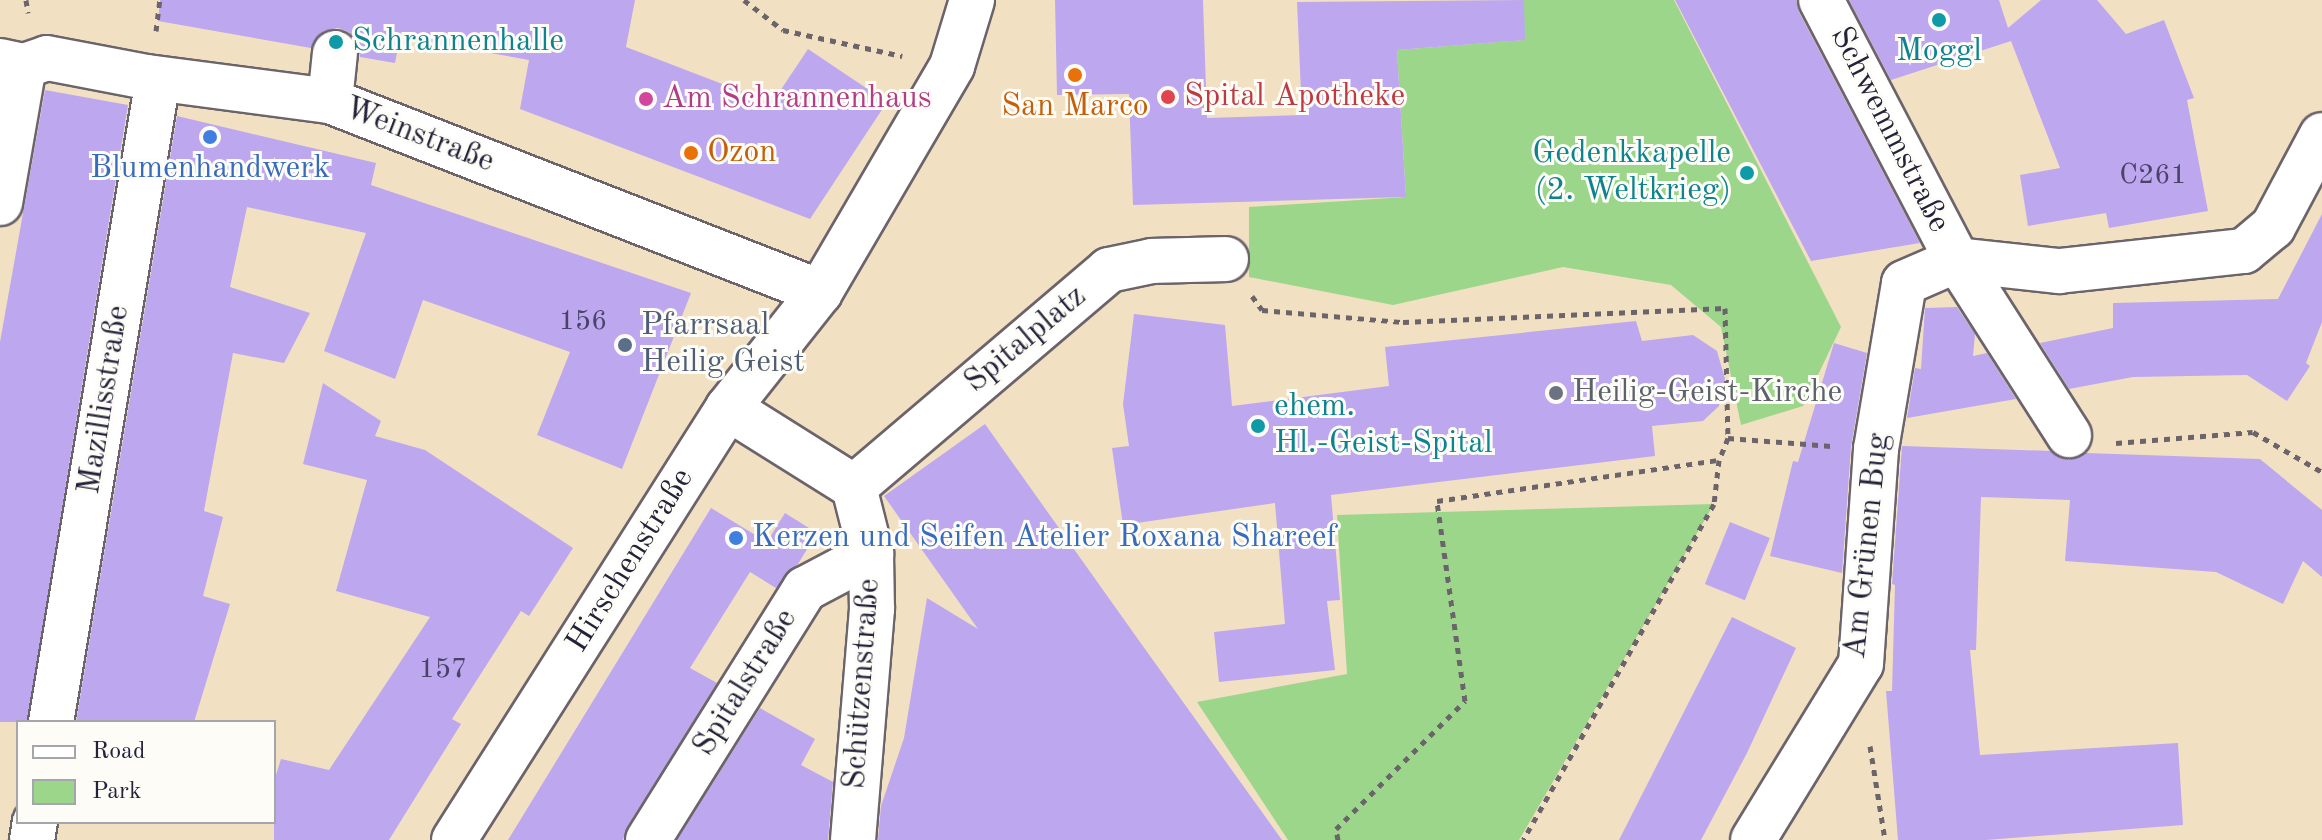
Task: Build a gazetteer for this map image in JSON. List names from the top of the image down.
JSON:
{
  "streets": {
    "street": [
      "Schwemmstraße",
      "Weinstraße",
      "Spitalplatz",
      "Mazillisstraße",
      "Am Grünen Bug",
      "Hirschenstraße",
      "Spitalstraße",
      "Schützenstraße"
    ]
  },
  "crossings": [
    ["Schwemmstraße", "Am Grünen Bug"],
    ["Weinstraße", "Mazillisstraße"],
    ["Weinstraße", "Hirschenstraße"],
    ["Spitalplatz", "Schützenstraße"],
    ["Spitalstraße", "Schützenstraße"]
  ],
  "places": [
    "Moggl",
    "Schrannenhalle",
    "San Marco",
    "Spital Apotheke",
    "Am Schrannenhaus",
    "Blumenhandwerk",
    "Ozon",
    "Gedenkkapelle (2. Weltkrieg)",
    "Pfarrsaal Heilig Geist",
    "Heilig-Geist-Kirche",
    "ehem. Hl.-Geist-Spital",
    "Kerzen und Seifen Atelier Roxana Shareef"
  ],
  "house_numbers": ["C261", "156", "157"],
  "legend": ["Road", "Park"]
}
